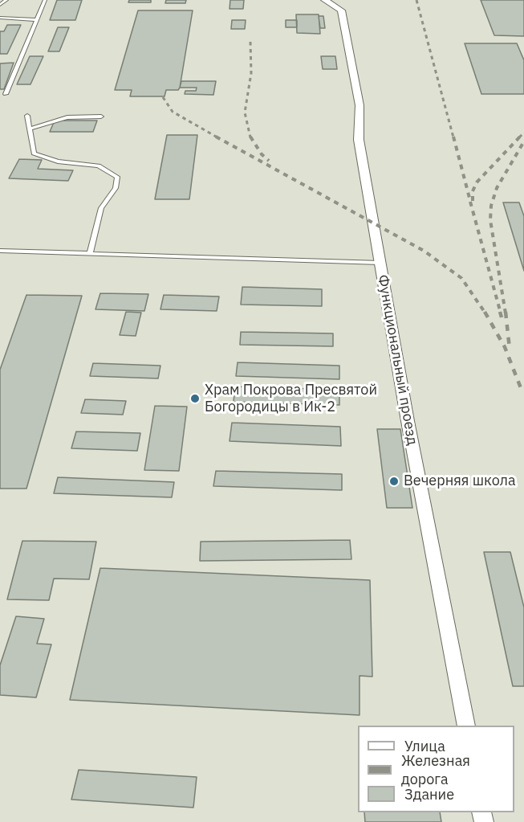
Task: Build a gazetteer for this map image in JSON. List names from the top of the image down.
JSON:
{
  "streets": {
    "street": ["Функциональный проезд"]
  },
  "places": ["Храм Покрова Пресвятой Богородицы в Ик-2", "Вечерняя школа"],
  "legend": ["Улица", "Железная дорога", "Здание"]
}
